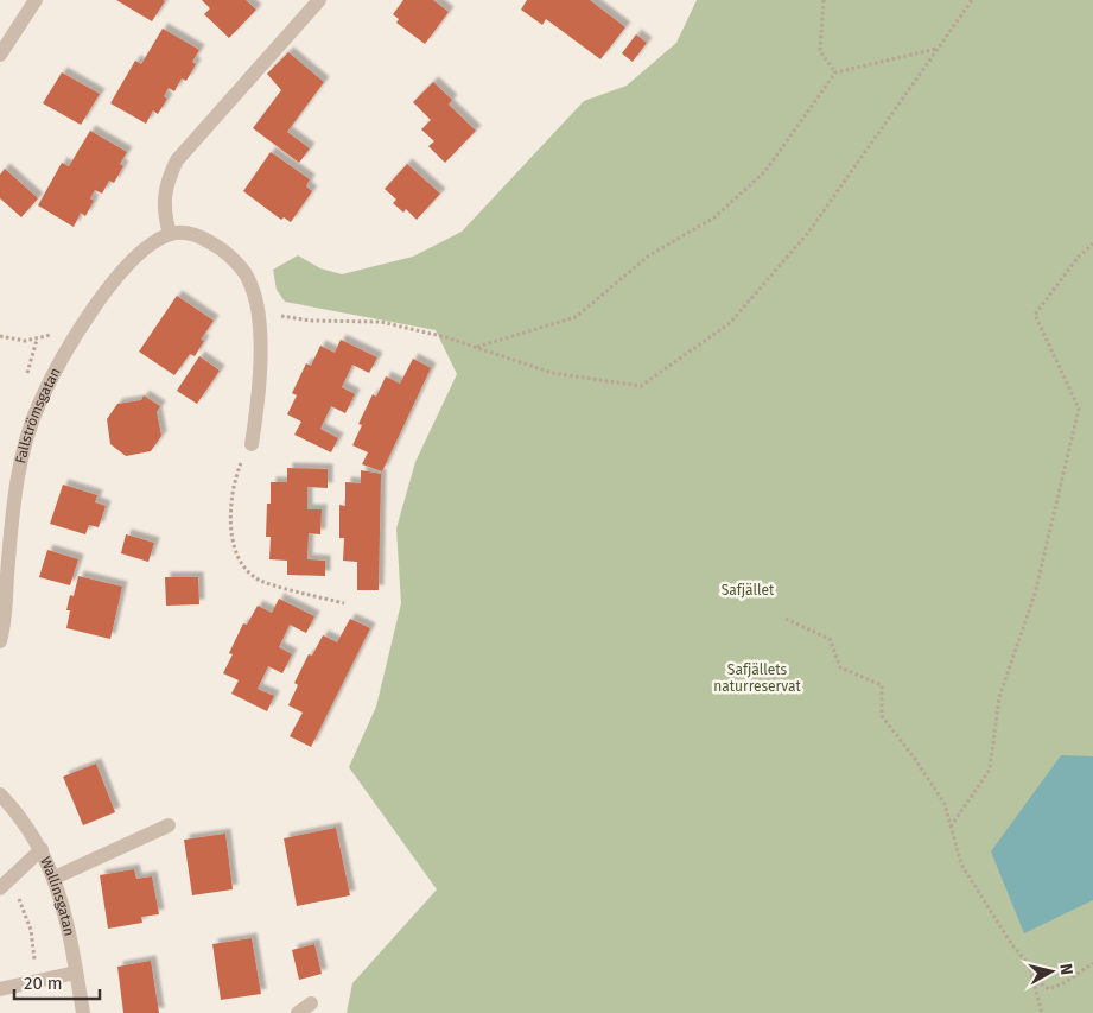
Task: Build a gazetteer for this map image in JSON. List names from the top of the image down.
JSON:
{
  "streets": {
    "street": ["Fallströmsgatan", "Wallinsgatan"]
  },
  "parks": ["Safjället", "Safjällets naturreservat"],
  "scale_bar": "20 m",
  "north": "right"
}
